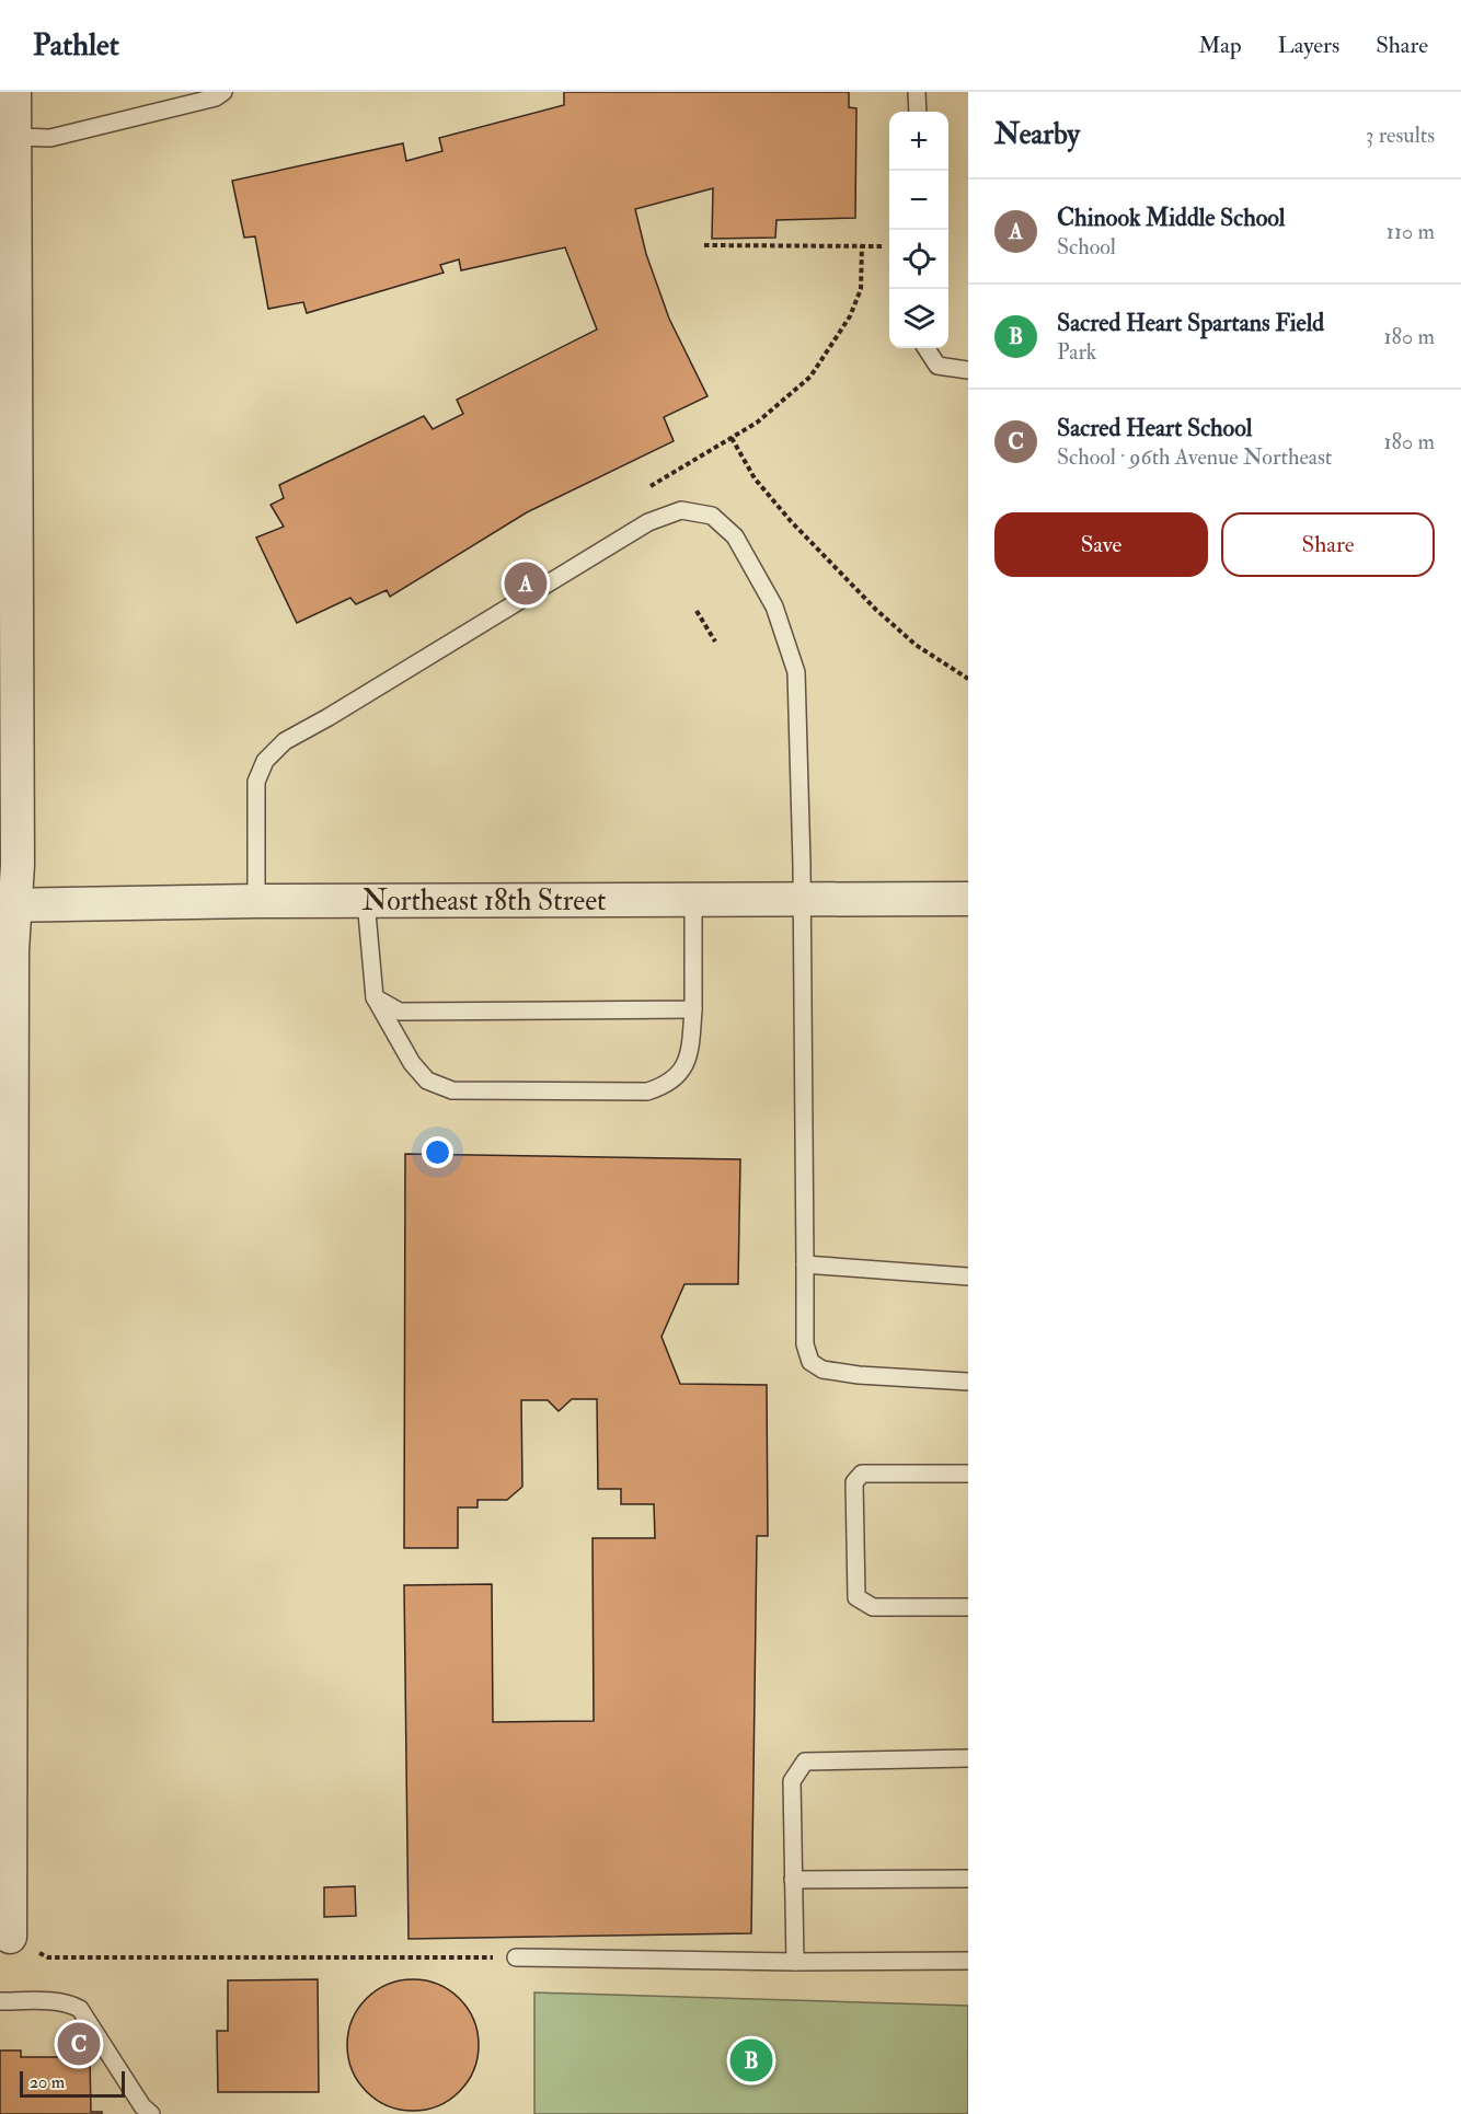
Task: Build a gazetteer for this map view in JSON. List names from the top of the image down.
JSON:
{
  "streets": {
    "street": ["Northeast 18th Street"]
  },
  "scale_bar": "20 m",
  "page": {
    "header": "Pathlet",
    "nav": ["Map", "Layers", "Share"],
    "heading": ["Nearby", "3 results"],
    "map_buttons": ["+", "−"],
    "list": [
      {
        "mark": "A",
        "name": "Chinook Middle School",
        "note": "School",
        "value": "110 m"
      },
      {
        "mark": "B",
        "name": "Sacred Heart Spartans Field",
        "note": "Park",
        "value": "180 m"
      },
      {
        "mark": "C",
        "name": "Sacred Heart School",
        "note": "School · 96th Avenue Northeast",
        "value": "180 m"
      }
    ],
    "buttons": ["Save", "Share"],
    "pins": ["A", "C", "B"],
    "scale": "20 m"
  }
}
